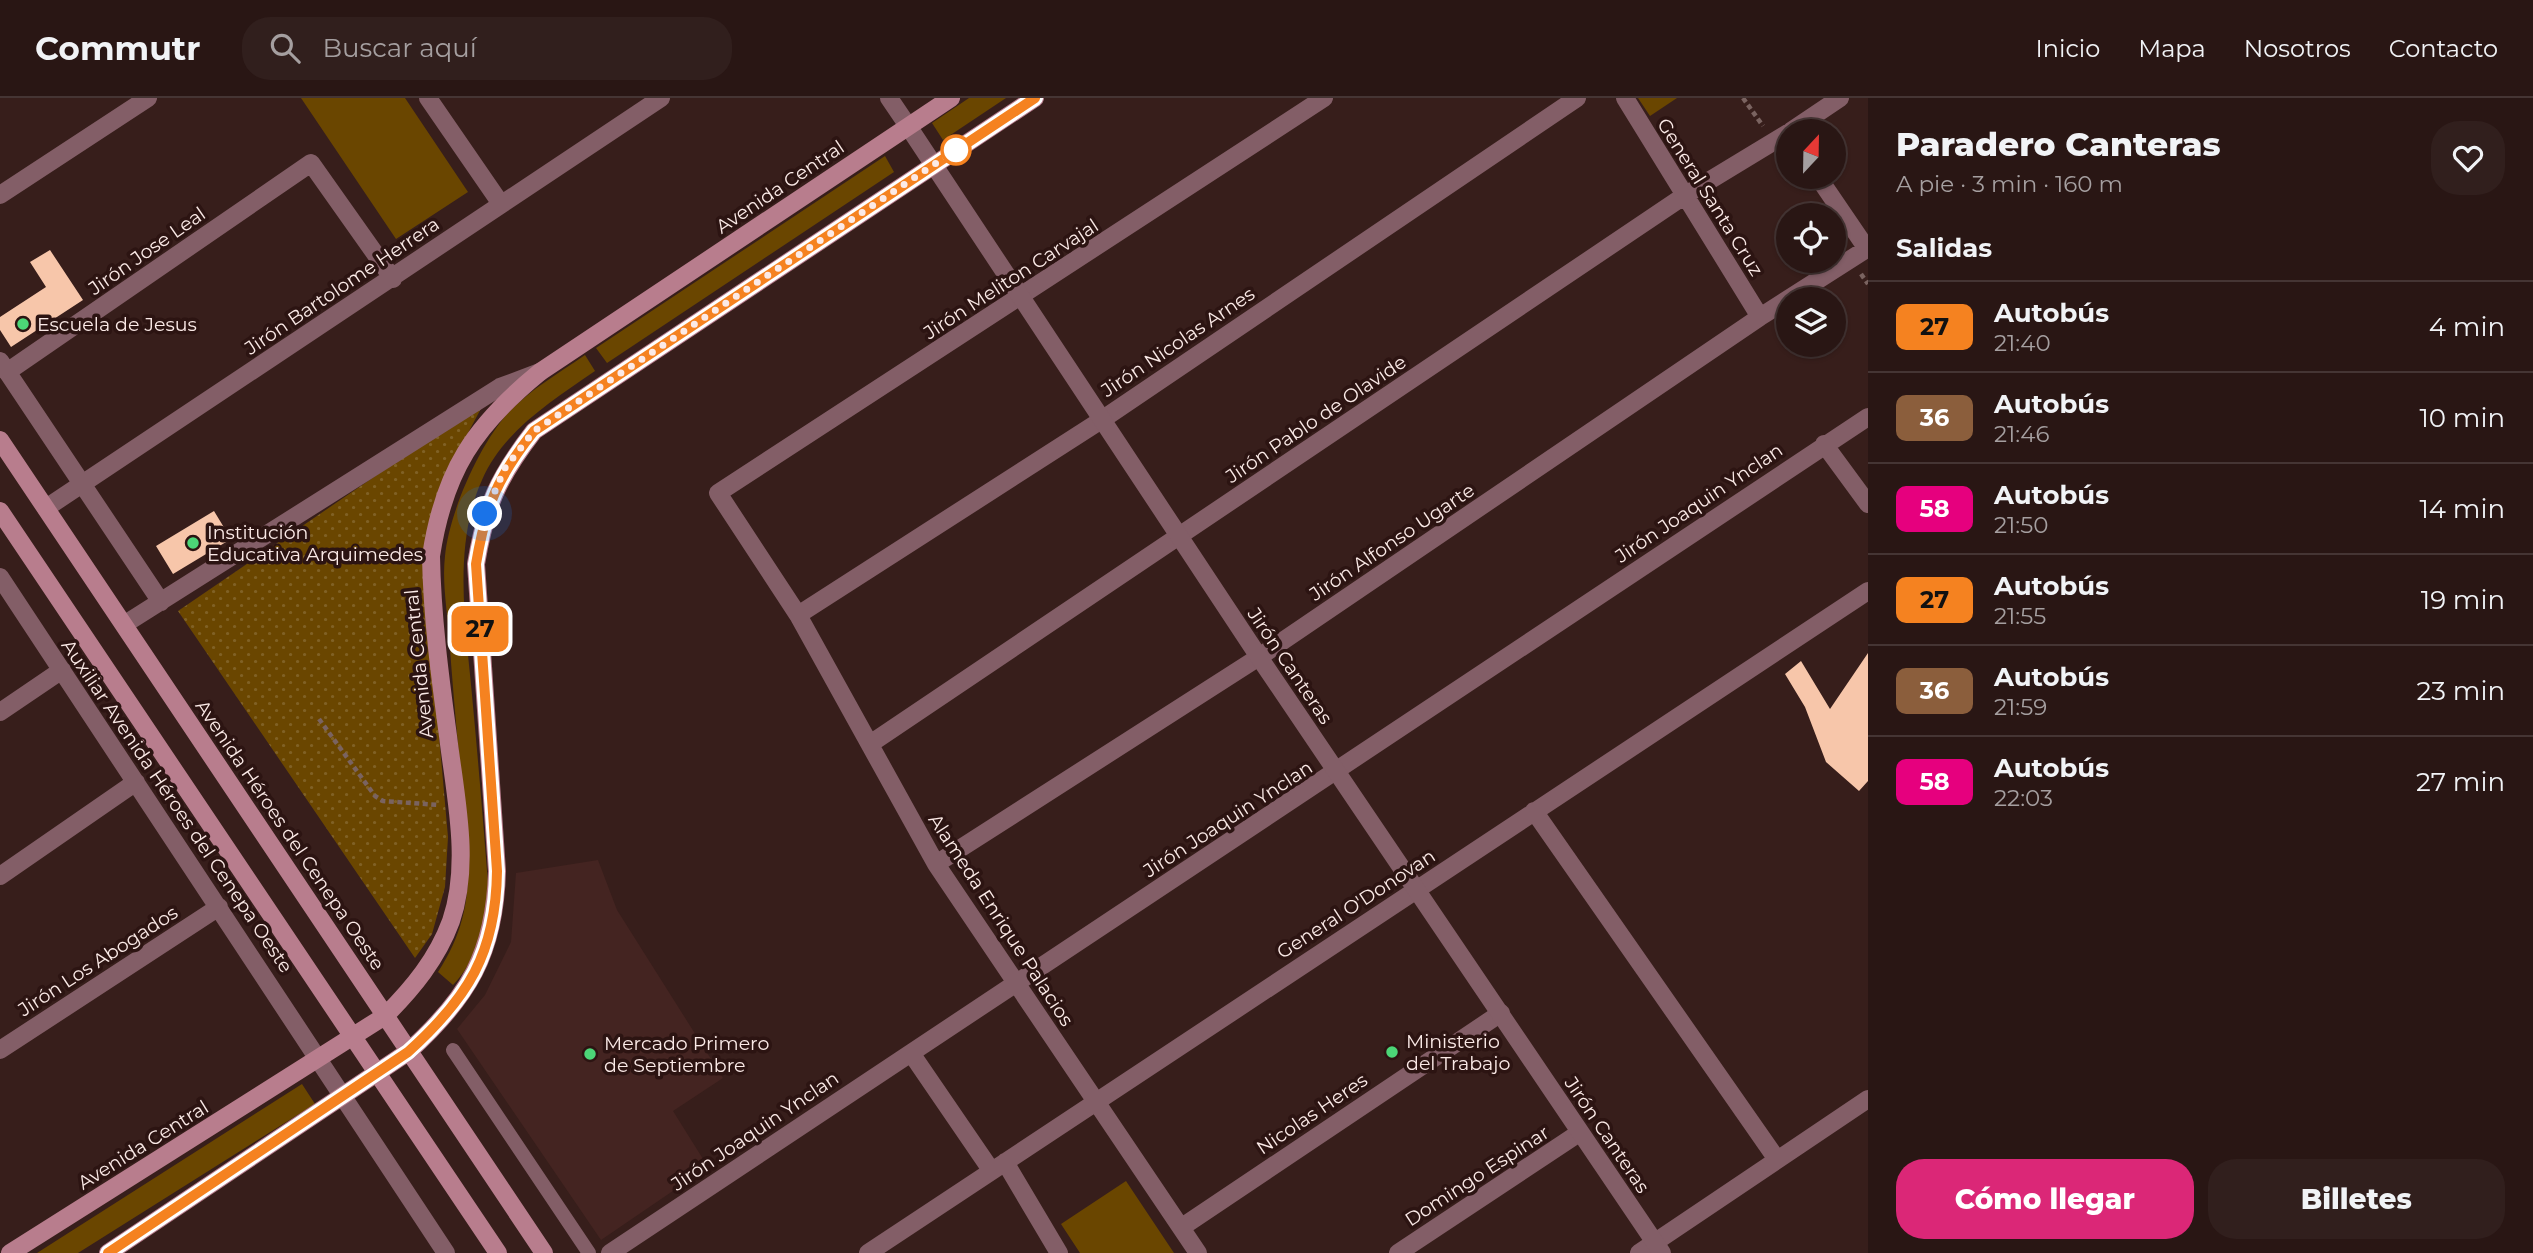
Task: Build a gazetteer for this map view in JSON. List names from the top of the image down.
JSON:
{
  "streets": {
    "main road": ["Avenida Central", "Avenida Héroes del Cenepa Oeste"],
    "street": [
      "General Santa Cruz",
      "Jirón Jose Leal",
      "Jirón Meliton Carvajal",
      "Jirón Bartolome Herrera",
      "Jirón Nicolas Arnes",
      "Jirón Pablo de Olavide",
      "Jirón Joaquin Ynclan",
      "Jirón Alfonso Ugarte",
      "Jirón Canteras",
      "Auxiliar Avenida Héroes del Cenepa Oeste",
      "General O'Donovan",
      "Alameda Enrique Palacios",
      "Jirón Los Abogados",
      "Nicolas Heres",
      "Domingo Espinar"
    ]
  },
  "crossings": [
    ["Avenida Central", "Jirón Canteras"],
    ["Avenida Central", "Auxiliar Avenida Héroes del Cenepa Oeste"],
    ["Avenida Central", "Avenida Héroes del Cenepa Oeste"],
    ["General Santa Cruz", "Jirón Pablo de Olavide"],
    ["General Santa Cruz", "Jirón Alfonso Ugarte"],
    ["Jirón Jose Leal", "Jirón Bartolome Herrera"],
    ["Jirón Meliton Carvajal", "Jirón Canteras"],
    ["Jirón Meliton Carvajal", "Alameda Enrique Palacios"],
    ["Jirón Bartolome Herrera", "Avenida Héroes del Cenepa Oeste"],
    ["Jirón Nicolas Arnes", "Jirón Canteras"],
    ["Jirón Nicolas Arnes", "Alameda Enrique Palacios"],
    ["Jirón Pablo de Olavide", "Jirón Canteras"],
    ["Jirón Pablo de Olavide", "Alameda Enrique Palacios"],
    ["Jirón Joaquin Ynclan", "Jirón Canteras"],
    ["Jirón Joaquin Ynclan", "Alameda Enrique Palacios"],
    ["Jirón Alfonso Ugarte", "Jirón Canteras"],
    ["Jirón Alfonso Ugarte", "Alameda Enrique Palacios"],
    ["Jirón Canteras", "General O'Donovan"],
    ["Jirón Canteras", "Nicolas Heres"],
    ["Jirón Canteras", "Domingo Espinar"],
    ["Auxiliar Avenida Héroes del Cenepa Oeste", "Jirón Los Abogados"],
    ["General O'Donovan", "Alameda Enrique Palacios"],
    ["Alameda Enrique Palacios", "Nicolas Heres"]
  ],
  "places": [
    "Escuela de Jesus",
    "Institución Educativa Arquimedes",
    "Ministerio del Trabajo",
    "Mercado Primero de Septiembre"
  ],
  "lines": ["bus line 27"],
  "north": "top",
  "page": {
    "header": "Commutr",
    "search": "Buscar aquí",
    "nav": [
      "Inicio",
      "Mapa",
      "Nosotros",
      "Contacto"
    ],
    "on_map": "27",
    "heading": [
      ["Paradero Canteras", "A pie · 3 min · 160 m"],
      "Salidas"
    ],
    "list": [
      {
        "mark": "27",
        "name": "Autobús",
        "note": "21:40",
        "value": "4 min"
      },
      {
        "mark": "36",
        "name": "Autobús",
        "note": "21:46",
        "value": "10 min"
      },
      {
        "mark": "58",
        "name": "Autobús",
        "note": "21:50",
        "value": "14 min"
      },
      {
        "mark": "27",
        "name": "Autobús",
        "note": "21:55",
        "value": "19 min"
      },
      {
        "mark": "36",
        "name": "Autobús",
        "note": "21:59",
        "value": "23 min"
      },
      {
        "mark": "58",
        "name": "Autobús",
        "note": "22:03",
        "value": "27 min"
      }
    ],
    "buttons": ["Cómo llegar", "Billetes"]
  }
}
